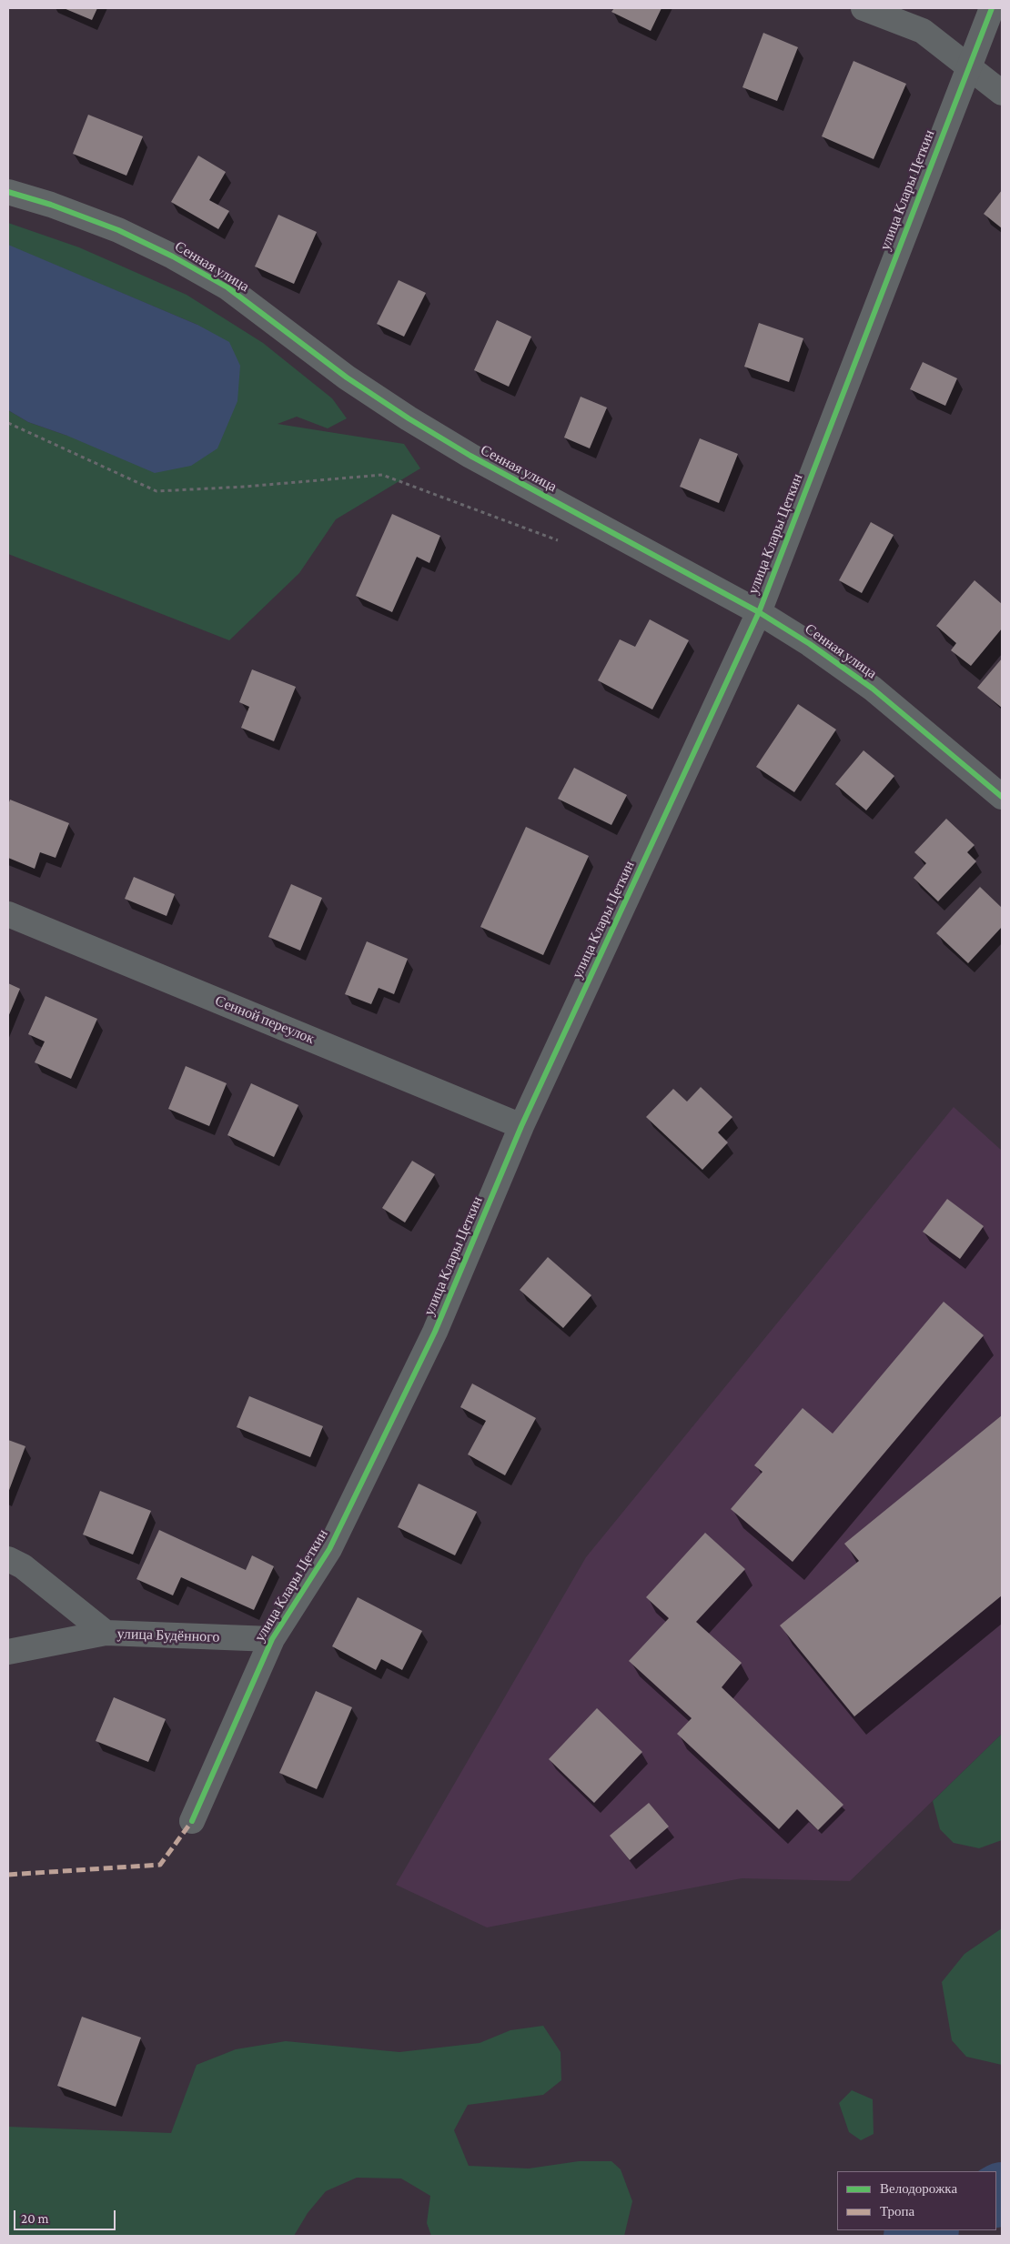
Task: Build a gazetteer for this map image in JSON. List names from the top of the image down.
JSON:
{
  "streets": {
    "street": [
      "улица Клары Цеткин",
      "Сенная улица",
      "Сенной переулок",
      "улица Будённого"
    ]
  },
  "crossings": [
    ["улица Клары Цеткин", "Сенная улица"],
    ["улица Клары Цеткин", "Сенной переулок"],
    ["улица Клары Цеткин", "улица Будённого"]
  ],
  "legend": ["Велодорожка", "Тропа"],
  "scale_bar": "20 m"
}
